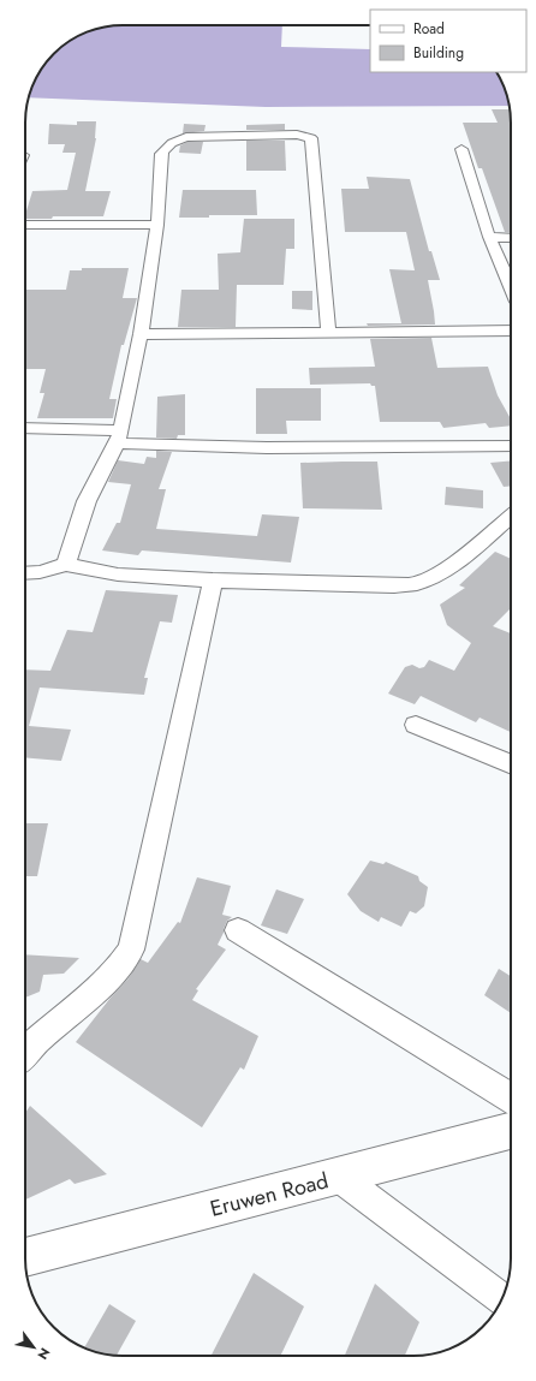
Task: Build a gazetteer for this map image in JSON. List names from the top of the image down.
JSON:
{
  "streets": {
    "street": ["Eruwen Road"]
  },
  "legend": ["Road", "Building"],
  "north": "bottom right"
}
